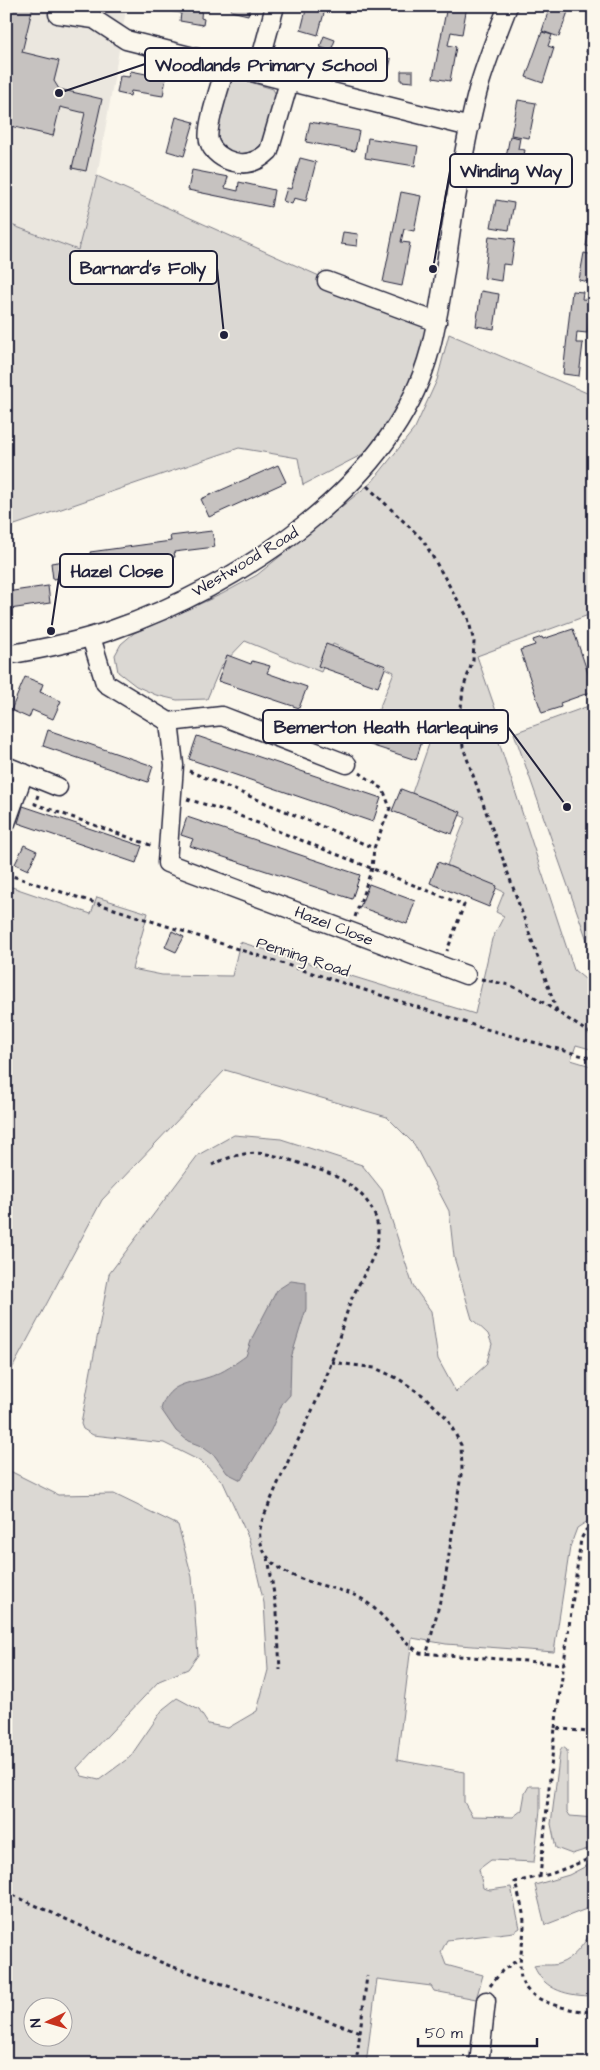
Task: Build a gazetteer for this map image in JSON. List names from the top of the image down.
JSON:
{
  "streets": {
    "street": ["Westwood Road", "Hazel Close"],
    "path": ["Penning Road"]
  },
  "places": [
    "Woodlands Primary School",
    "Winding Way",
    "Barnard's Folly",
    "Hazel Close",
    "Bemerton Heath Harlequins"
  ],
  "scale_bar": "50 m",
  "north": "left"
}
